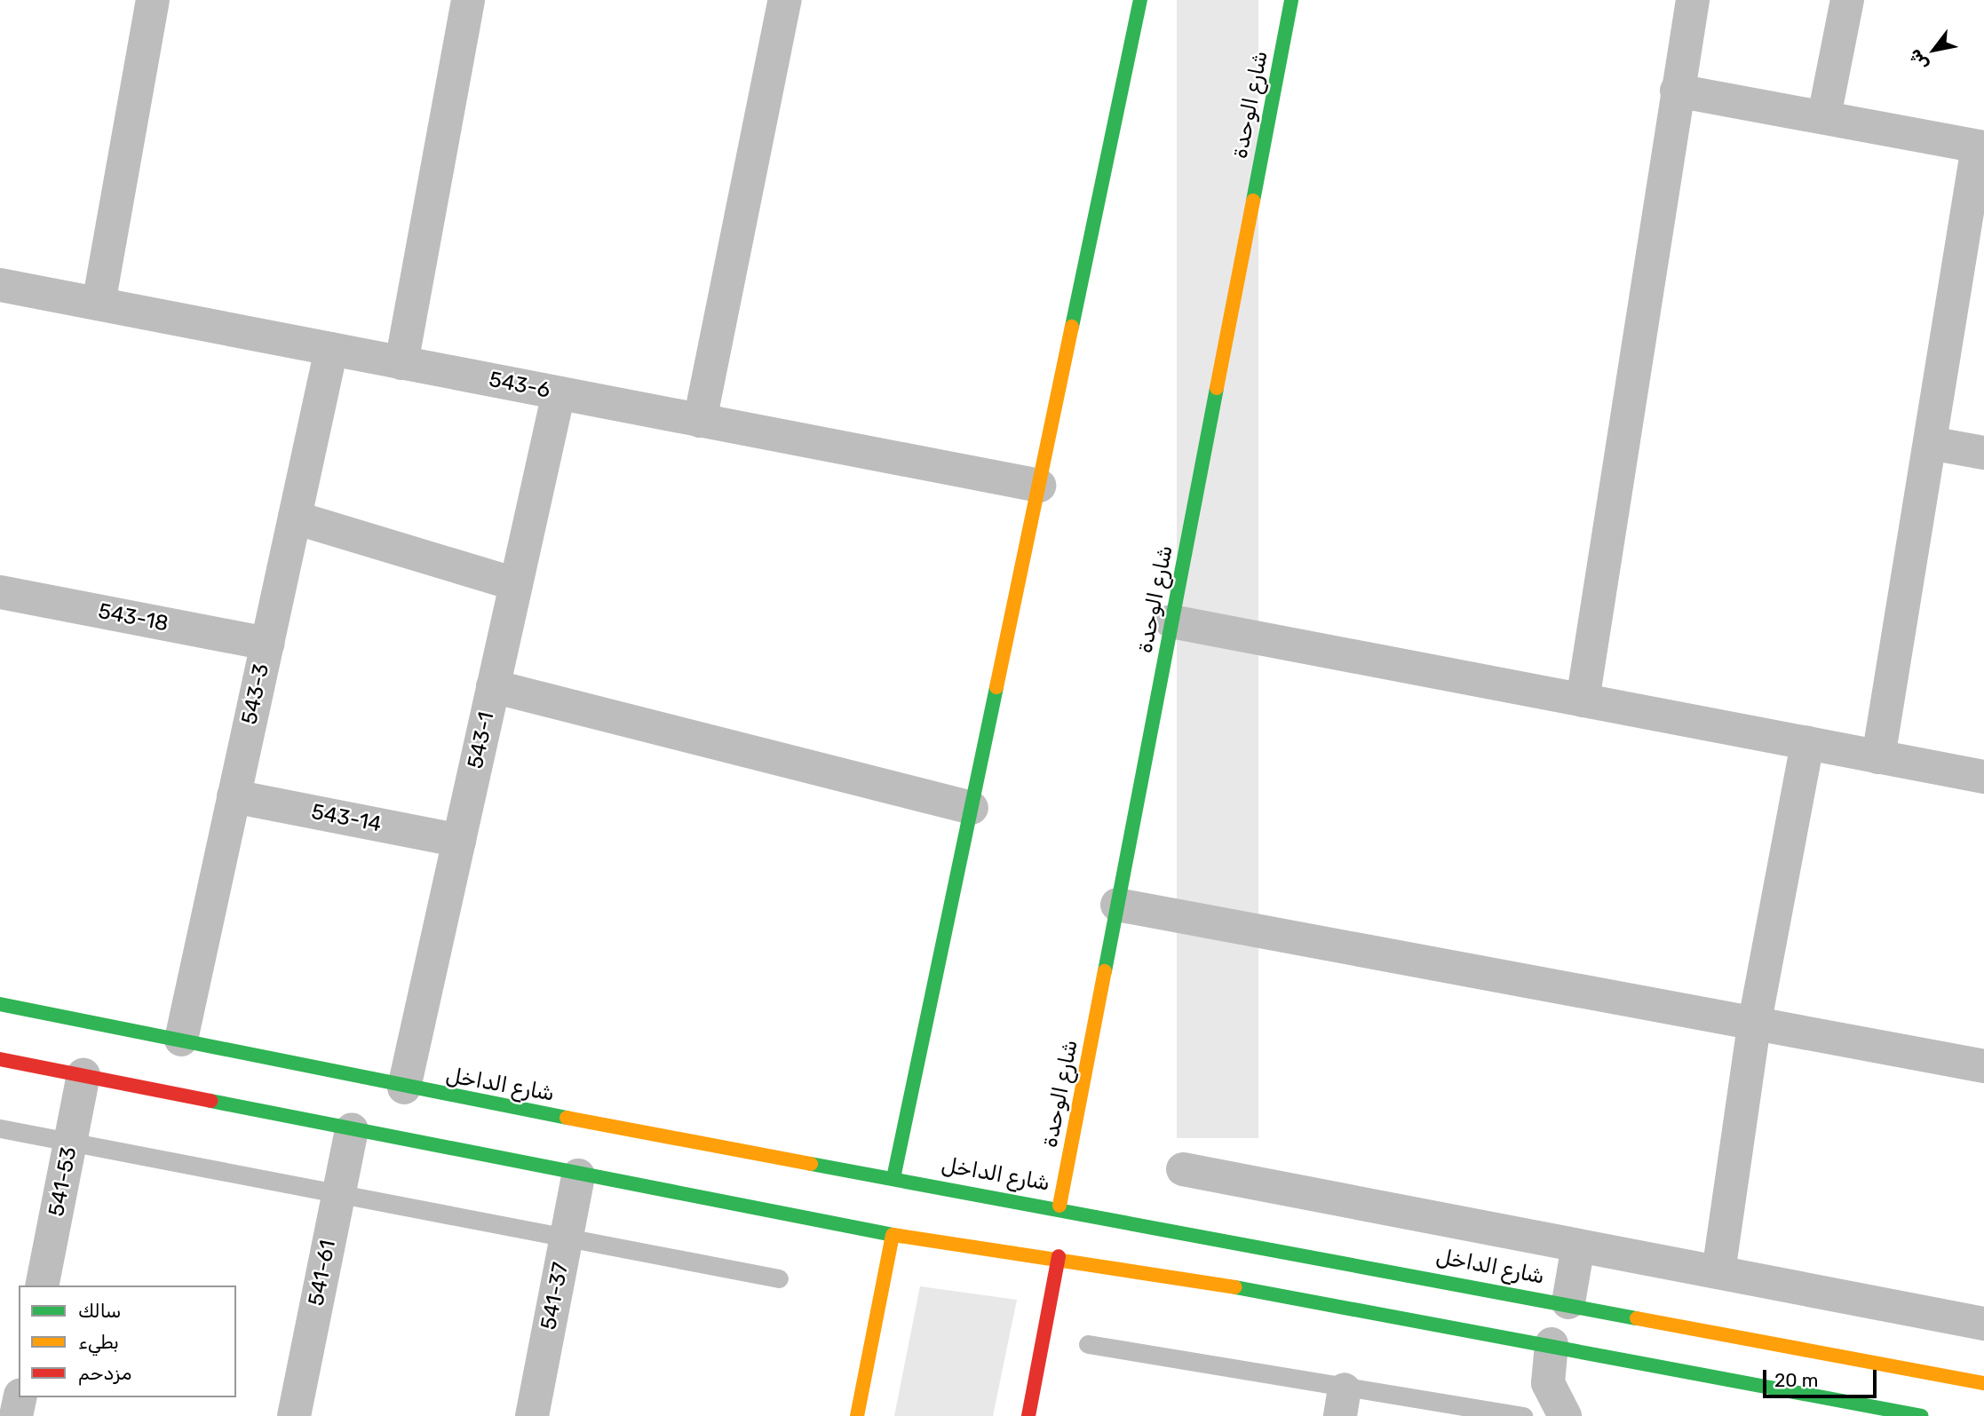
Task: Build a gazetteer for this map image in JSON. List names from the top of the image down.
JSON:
{
  "streets": {
    "main road": ["شارع الوحدة", "شارع الداخل"],
    "street": [
      "543-6",
      "543-18",
      "543-3",
      "543-1",
      "543-14",
      "541-53",
      "541-61",
      "541-37"
    ]
  },
  "crossings": [
    ["شارع الوحدة", "شارع الداخل"],
    ["543-6", "543-3"],
    ["543-6", "543-1"],
    ["543-18", "543-3"],
    ["543-3", "543-14"],
    ["543-3", "شارع الداخل"],
    ["543-1", "543-14"],
    ["543-1", "شارع الداخل"]
  ],
  "legend": ["سالك", "بطيء", "مزدحم"],
  "scale_bar": "20 m",
  "north": "bottom left"
}
